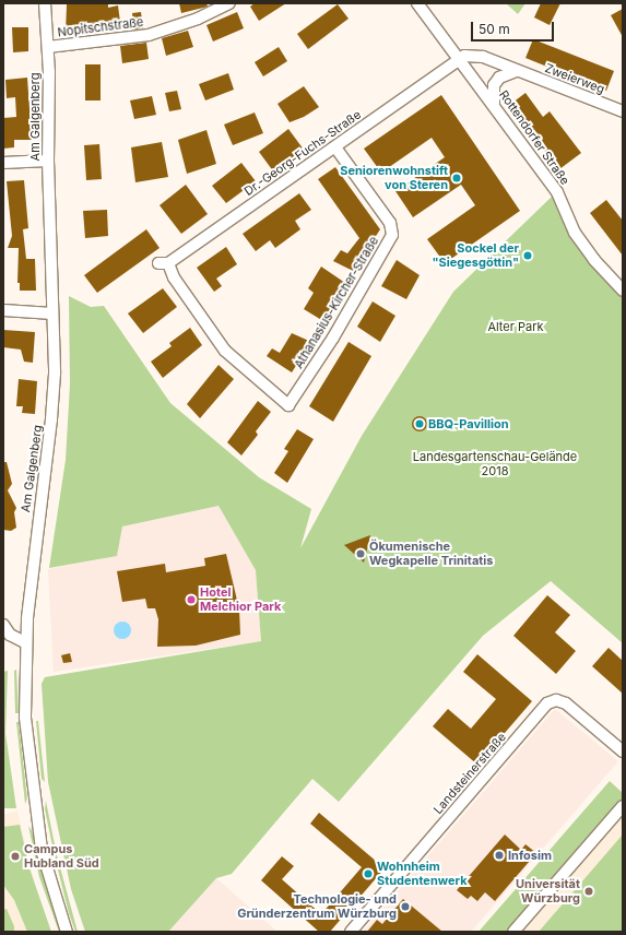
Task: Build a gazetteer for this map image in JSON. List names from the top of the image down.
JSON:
{
  "streets": {
    "street": [
      "Nopitschstraße",
      "Zweierweg",
      "Am Galgenberg",
      "Rottendorfer Straße",
      "Dr.-Georg-Fuchs-Straße",
      "Athanasius-Kircher-Straße",
      "Landsteinerstraße"
    ]
  },
  "crossings": [
    ["Nopitschstraße", "Am Galgenberg"],
    ["Zweierweg", "Rottendorfer Straße"],
    ["Zweierweg", "Dr.-Georg-Fuchs-Straße"],
    ["Rottendorfer Straße", "Dr.-Georg-Fuchs-Straße"],
    ["Dr.-Georg-Fuchs-Straße", "Athanasius-Kircher-Straße"]
  ],
  "parks": ["Alter Park", "Landesgartenschau-Gelände 2018"],
  "places": [
    "Seniorenwohnstift von Steren",
    "Sockel der \"Siegesgöttin\"",
    "BBQ-Pavillion",
    "Ökumenische Wegkapelle Trinitatis",
    "Hotel Melchior Park",
    "Infosim",
    "Campus Hubland Süd",
    "Wohnheim Studentenwerk",
    "Universität Würzburg",
    "Technologie- und Gründerzentrum Würzburg"
  ],
  "scale_bar": "50 m"
}
